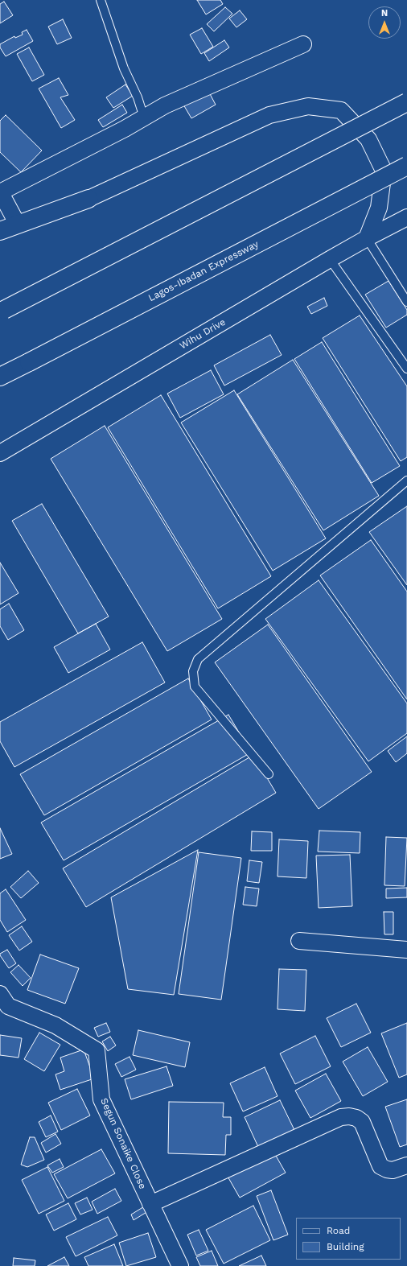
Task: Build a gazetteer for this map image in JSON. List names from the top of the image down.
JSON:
{
  "streets": {
    "main road": ["Lagos-Ibadan Expressway"],
    "street": ["Wihu Drive", "Segun Sonaike Close"]
  },
  "legend": ["Road", "Building"],
  "north": "top"
}
